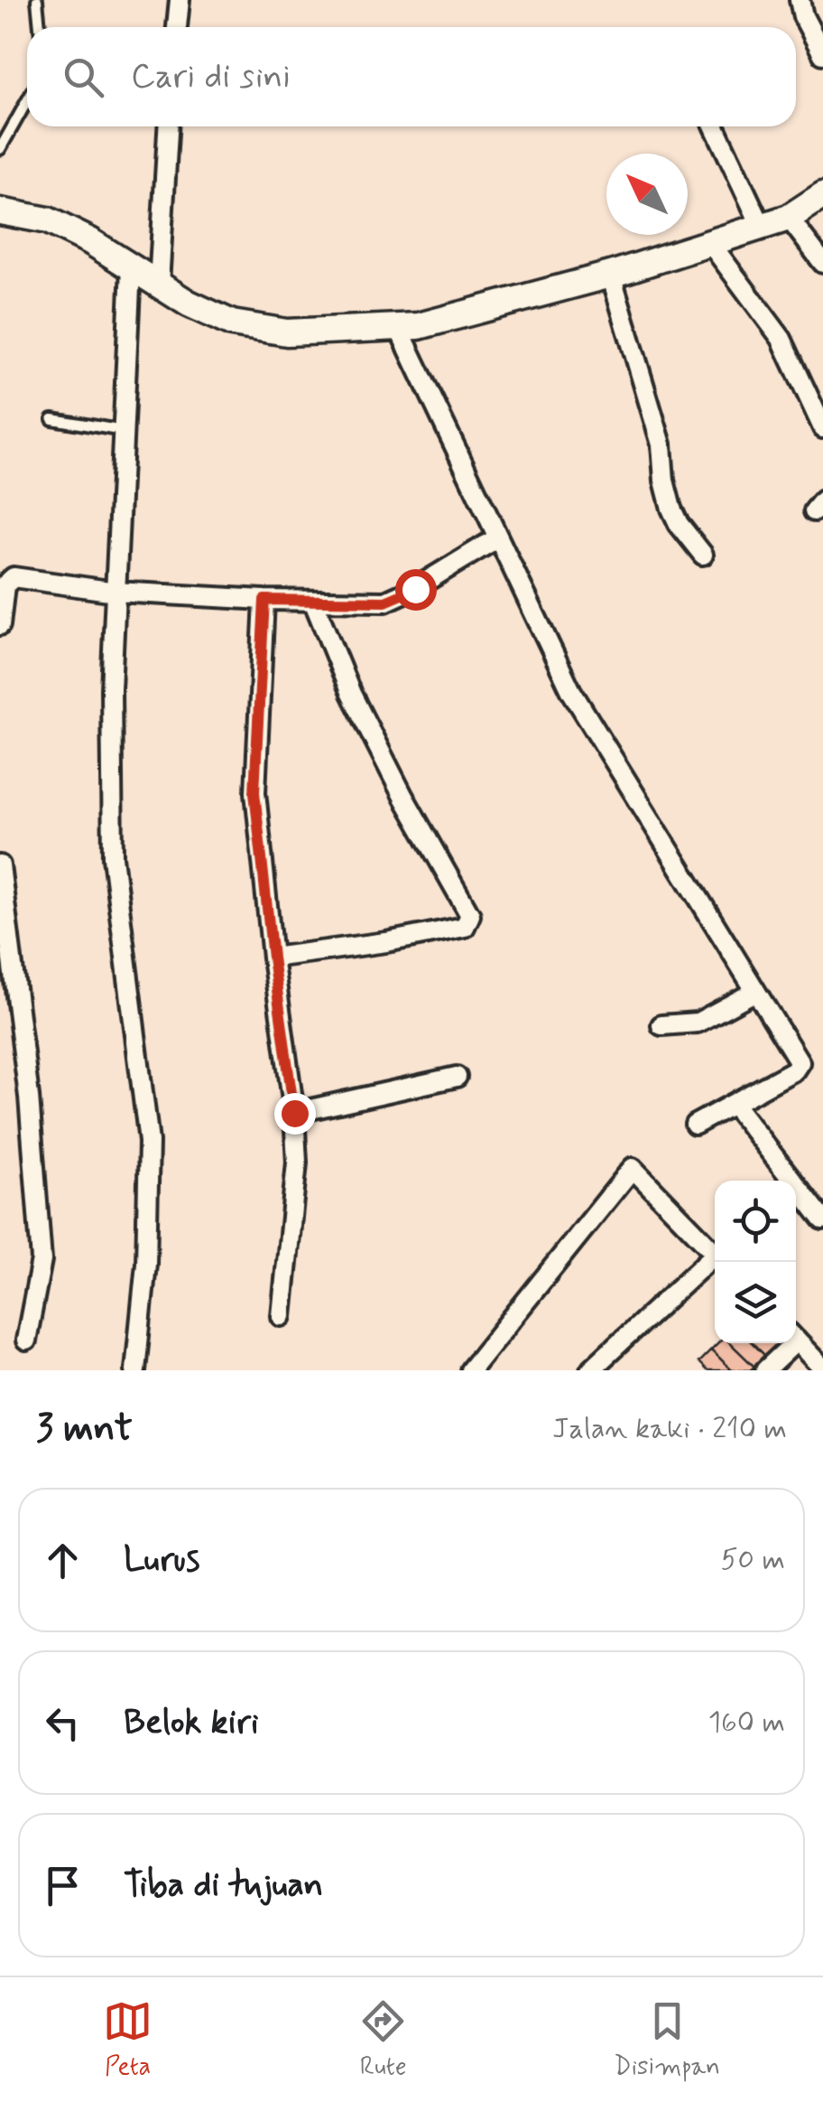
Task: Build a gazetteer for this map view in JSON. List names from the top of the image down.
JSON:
{
  "north": "top left",
  "page": {
    "search": "Cari di sini",
    "heading": ["3 mnt", "Jalan kaki · 210 m"],
    "list": [
      ["Lurus", "50 m"],
      ["Belok kiri", "160 m"],
      "Tiba di tujuan"
    ],
    "nav": ["Peta", "Rute", "Disimpan"]
  }
}
